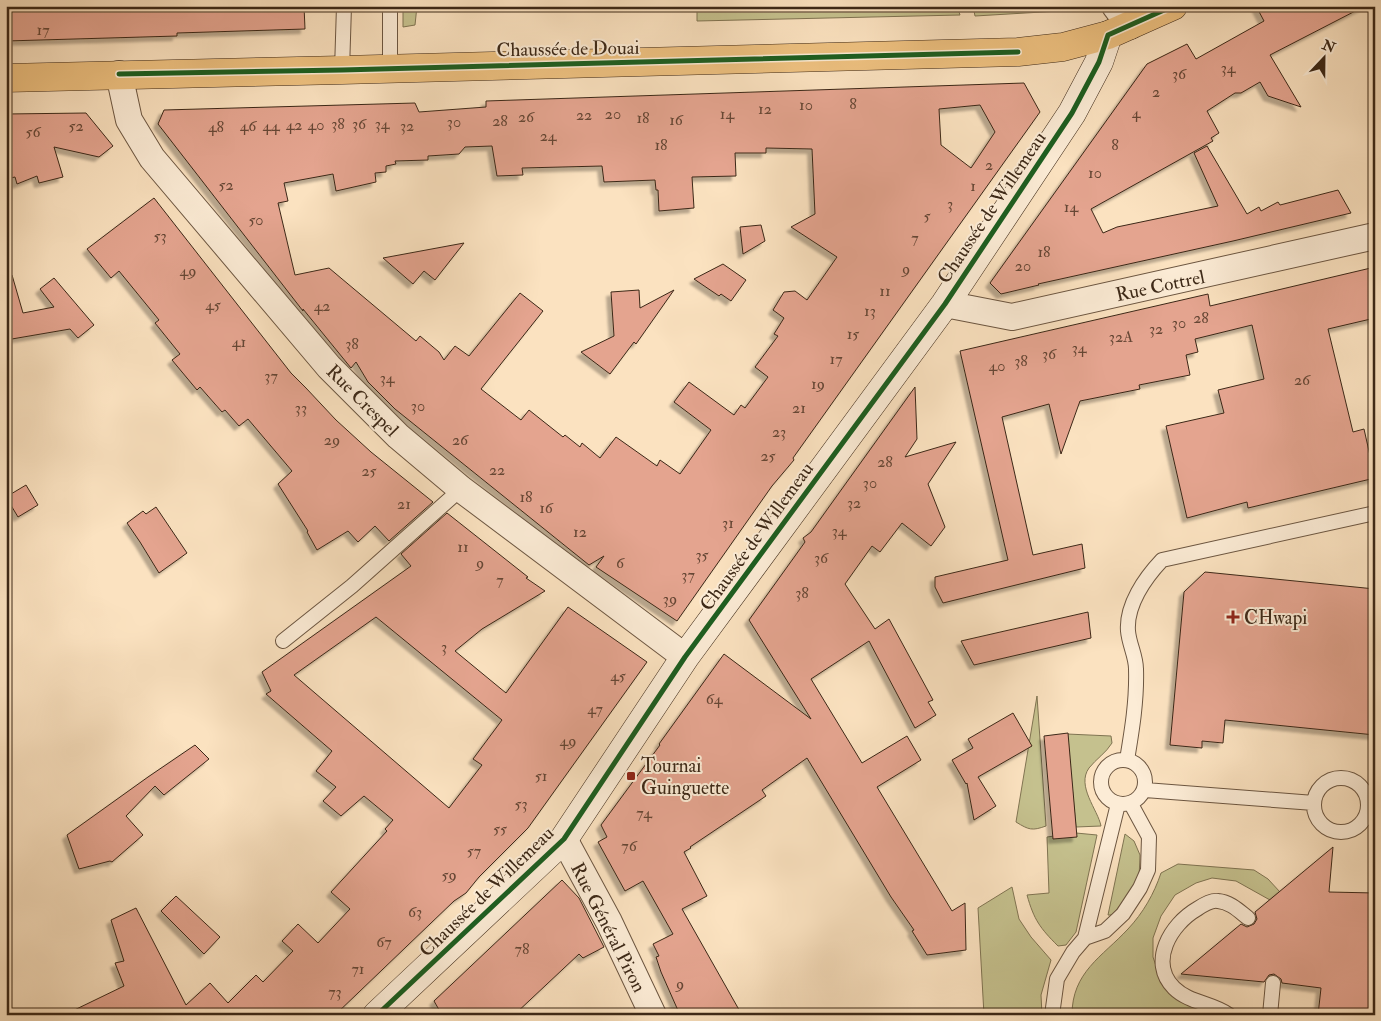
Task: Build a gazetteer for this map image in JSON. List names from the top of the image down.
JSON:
{
  "streets": {
    "main road": ["Chaussée de Douai"],
    "street": [
      "Chaussée de Willemeau",
      "Rue Cottrel",
      "Rue Crespel",
      "Rue Général Piron"
    ]
  },
  "crossings": [
    ["Chaussée de Douai", "Chaussée de Willemeau"],
    ["Chaussée de Douai", "Rue Crespel"],
    ["Chaussée de Willemeau", "Rue Cottrel"],
    ["Chaussée de Willemeau", "Rue Crespel"],
    ["Chaussée de Willemeau", "Rue Général Piron"]
  ],
  "places": {
    "health": ["CHwapi"],
    "transit": ["Tournai Guinguette"]
  },
  "house_numbers": [
    "17",
    "34",
    "36",
    "2",
    "8",
    "10",
    "12",
    "4",
    "20",
    "14",
    "22",
    "26",
    "18",
    "16",
    "28",
    "30",
    "38",
    "36",
    "34",
    "42",
    "40",
    "52",
    "46",
    "44",
    "32",
    "48",
    "56",
    "24",
    "18",
    "8",
    "2",
    "10",
    "52",
    "1",
    "3",
    "14",
    "5",
    "50",
    "53",
    "7",
    "18",
    "20",
    "9",
    "49",
    "11",
    "45",
    "42",
    "13",
    "28",
    "30",
    "32",
    "15",
    "32A",
    "41",
    "38",
    "34",
    "36",
    "17",
    "38",
    "40",
    "37",
    "34",
    "26",
    "19",
    "30",
    "33",
    "21",
    "23",
    "29",
    "26",
    "25",
    "28",
    "22",
    "25",
    "30",
    "18",
    "32",
    "21",
    "16",
    "31",
    "34",
    "12",
    "11",
    "35",
    "36",
    "9",
    "6",
    "37",
    "7",
    "38",
    "39",
    "3",
    "45",
    "64",
    "47",
    "49",
    "51",
    "53",
    "74",
    "55",
    "76",
    "57",
    "59",
    "63",
    "67",
    "78",
    "71",
    "9",
    "73"
  ],
  "north": "top"
}
